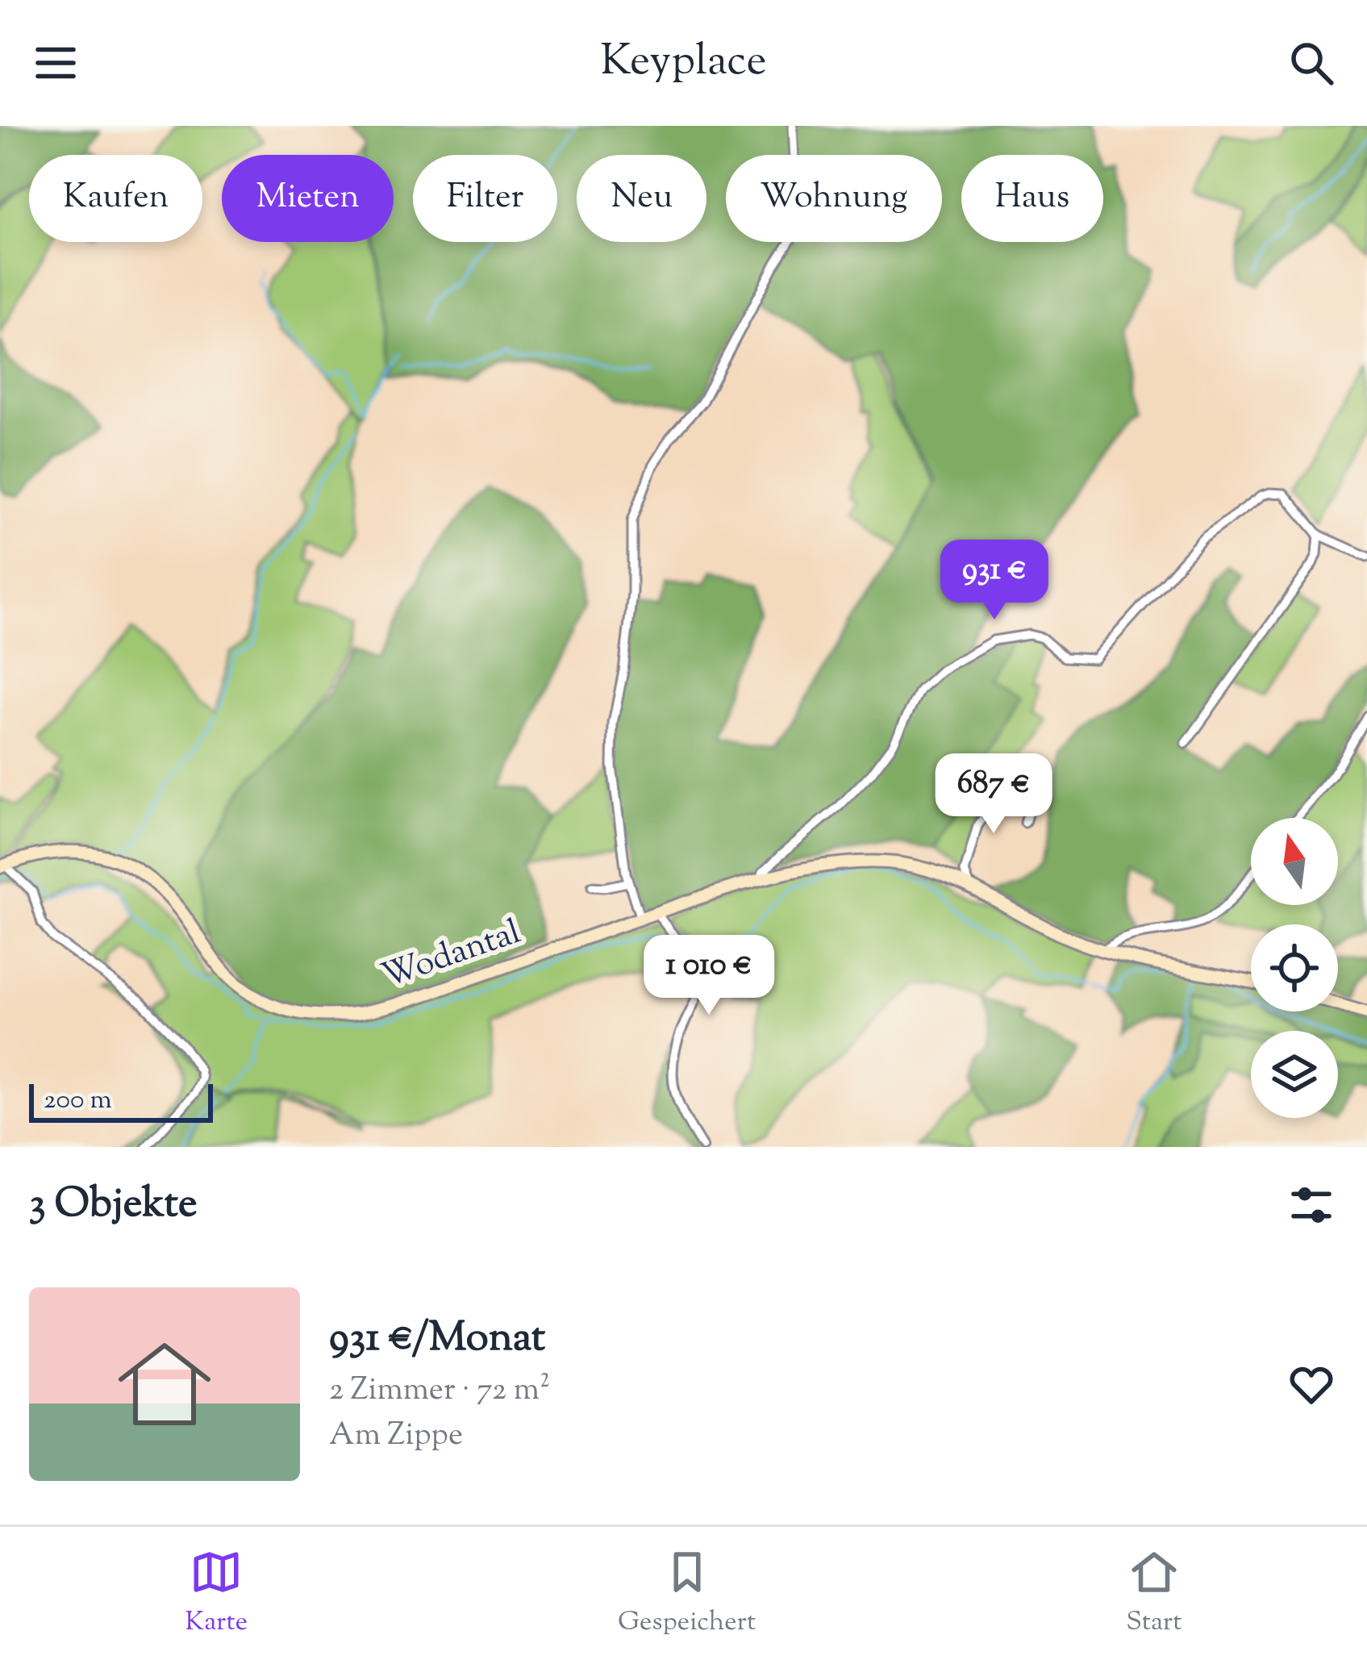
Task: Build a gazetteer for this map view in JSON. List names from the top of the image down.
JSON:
{
  "streets": {
    "main road": ["Wodantal"]
  },
  "scale_bar": "200 m",
  "north": "top",
  "page": {
    "header": "Keyplace",
    "chip": [
      "Kaufen",
      "Mieten",
      "Filter",
      "Neu",
      "Wohnung",
      "Haus"
    ],
    "price": ["931 €", "687 €", "1 010 €"],
    "scale": "200 m",
    "heading": "3 Objekte",
    "list": [
      {
        "name": "931 €/Monat",
        "note": "2 Zimmer · 72 m² · Am Zippe"
      }
    ],
    "tabs": ["Karte", "Gespeichert", "Start"]
  }
}
